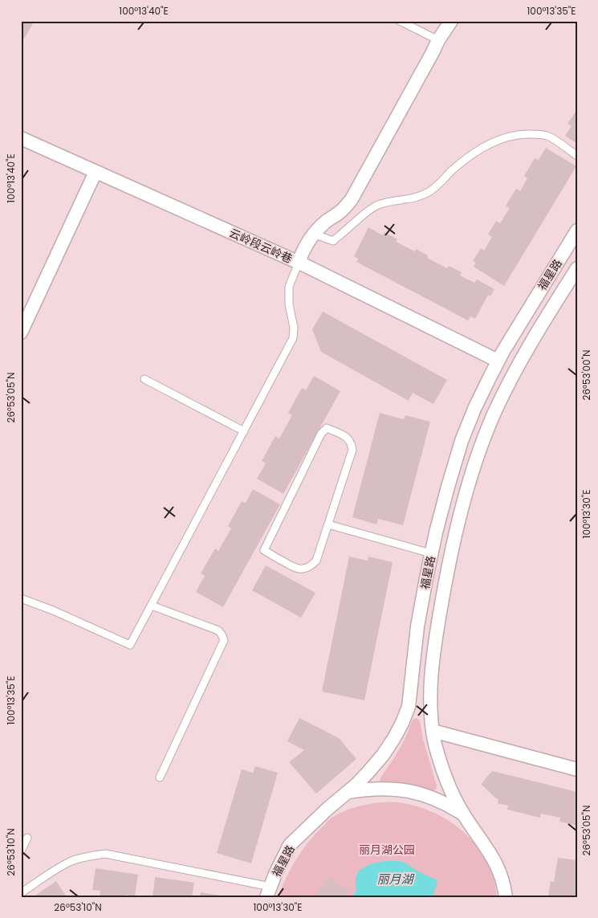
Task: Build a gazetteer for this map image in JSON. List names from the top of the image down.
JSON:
{
  "streets": {
    "street": ["云岭段云岭巷", "福星路"]
  },
  "crossings": [
    ["云岭段云岭巷", "福星路"]
  ],
  "water": ["丽月湖"],
  "parks": ["丽月湖公园"],
  "coordinates": [
    "100°13'40\"E",
    "100°13'35\"E",
    "26°53'00\"N",
    "26°53'05\"N",
    "100°13'30\"E",
    "26°53'10\"N"
  ]
}
